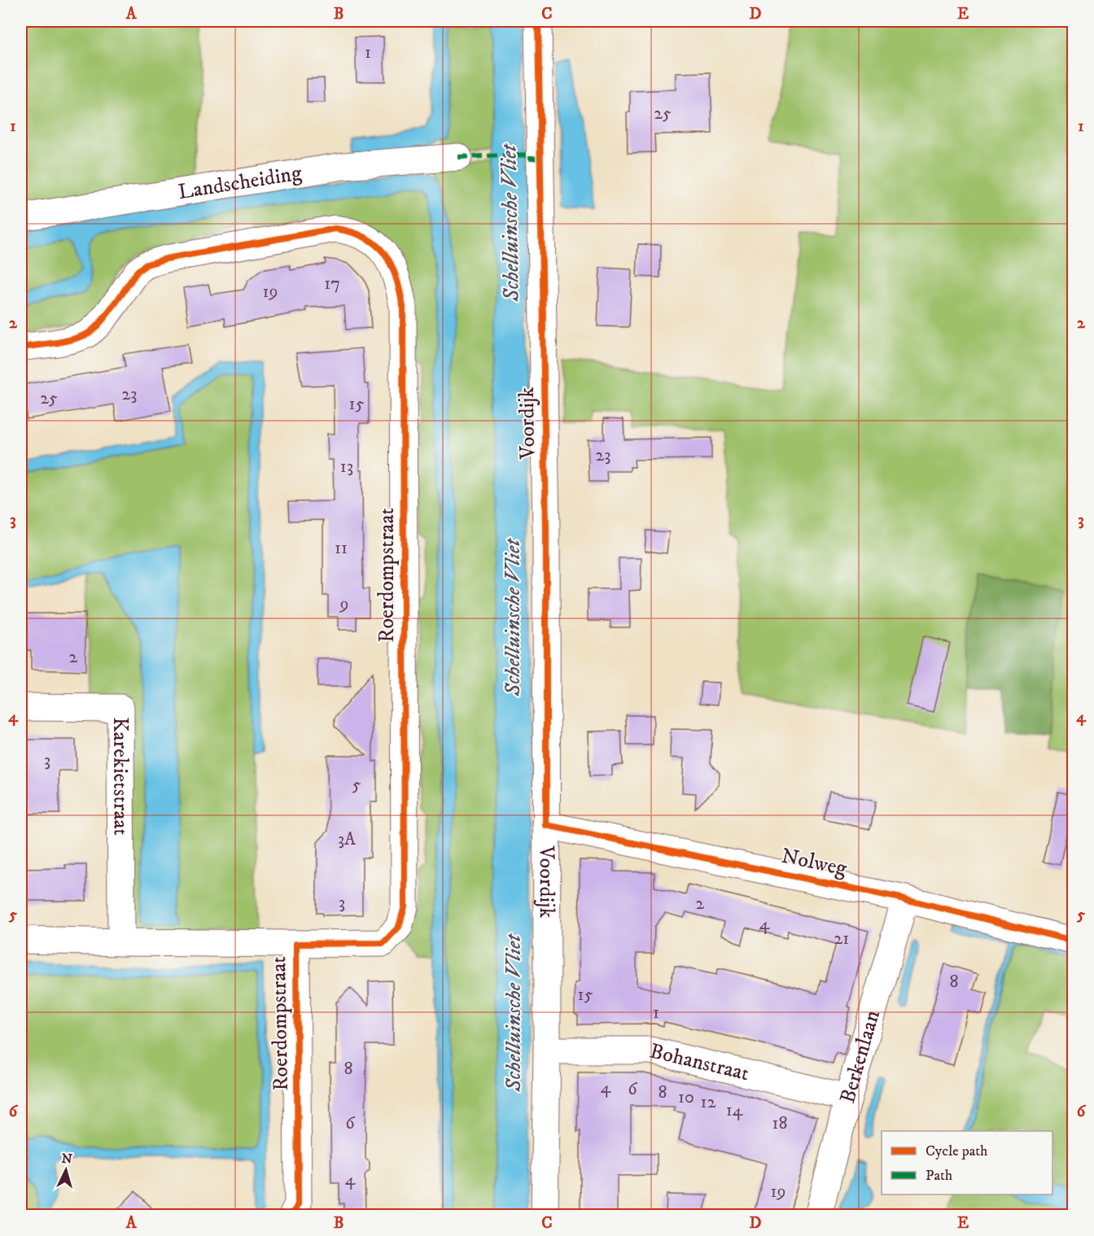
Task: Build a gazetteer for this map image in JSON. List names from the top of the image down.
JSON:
{
  "streets": {
    "street": [
      "Landscheiding",
      "Voordijk",
      "Roerdompstraat",
      "Karekietstraat",
      "Nolweg",
      "Berkenlaan",
      "Bohanstraat"
    ]
  },
  "crossings": [
    ["Voordijk", "Nolweg"],
    ["Voordijk", "Bohanstraat"],
    ["Nolweg", "Berkenlaan"],
    ["Berkenlaan", "Bohanstraat"]
  ],
  "water": ["Schelluinsche Vliet"],
  "house_numbers": [
    "1",
    "25",
    "17",
    "19",
    "23",
    "25",
    "15",
    "23",
    "13",
    "11",
    "9",
    "2",
    "3",
    "5",
    "3A",
    "3",
    "2",
    "4",
    "21",
    "8",
    "15",
    "1",
    "8",
    "4",
    "6",
    "8",
    "10",
    "12",
    "14",
    "6",
    "18",
    "4",
    "19"
  ],
  "legend": ["Cycle path", "Path"],
  "north": "top",
  "grid": {
    "columns": [
      "A",
      "B",
      "C",
      "D",
      "E"
    ],
    "rows": [
      "1",
      "2",
      "3",
      "4",
      "5",
      "6"
    ]
  }
}
